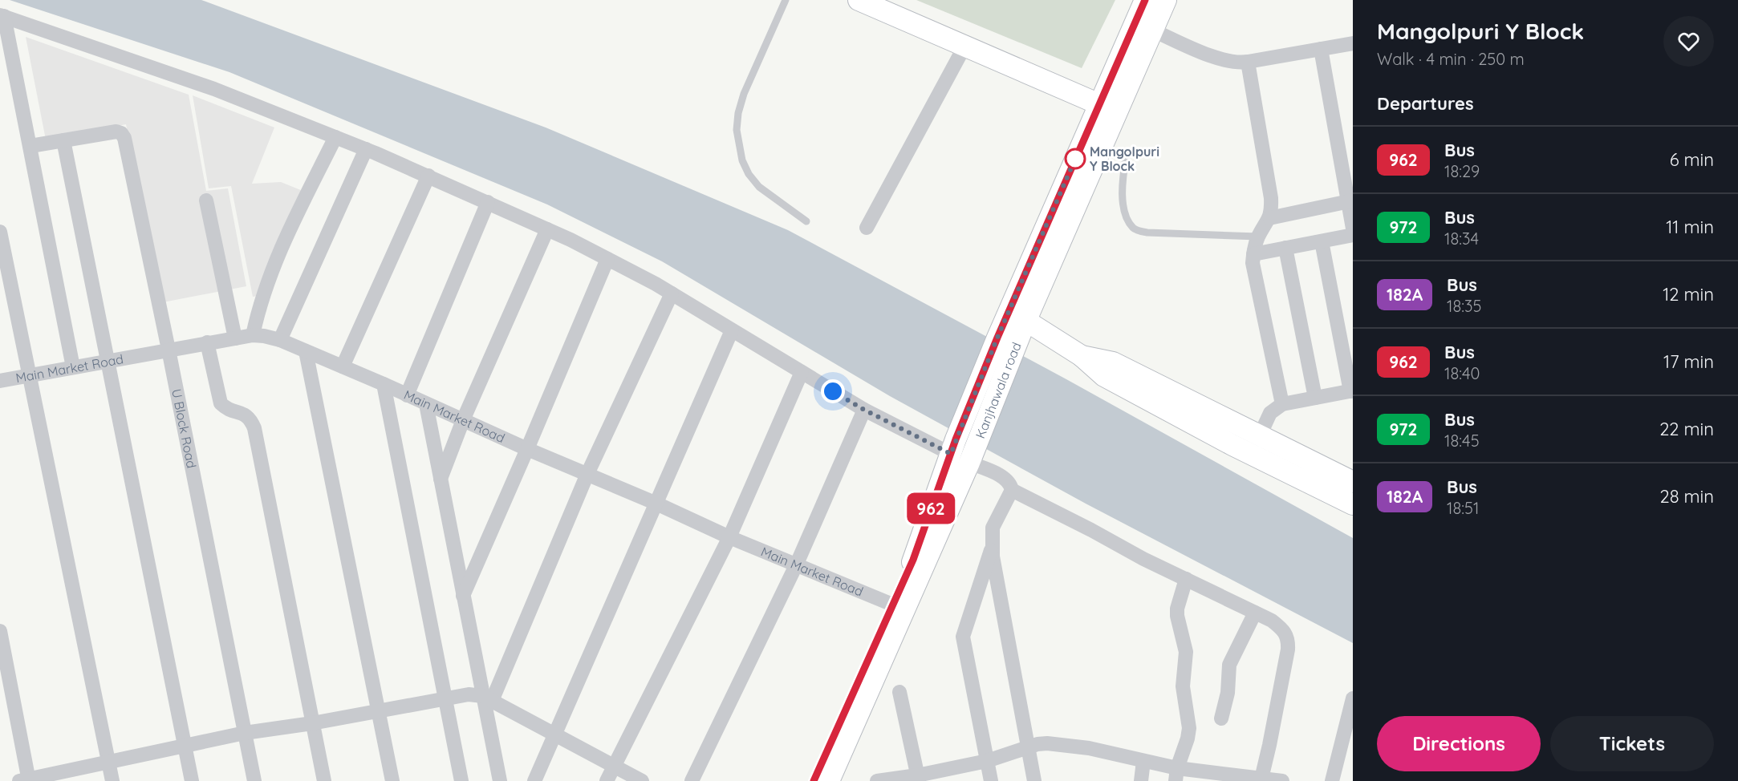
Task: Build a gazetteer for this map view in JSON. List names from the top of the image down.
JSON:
{
  "streets": {
    "main road": ["Kanjhawala road"],
    "street": ["Main Market Road", "U Block Road"]
  },
  "crossings": [
    ["Main Market Road", "Kanjhawala road"],
    ["Main Market Road", "U Block Road"]
  ],
  "places": ["Mangolpuri Y Block"],
  "lines": ["bus line 962"],
  "page": {
    "on_map": "962",
    "heading": [
      ["Mangolpuri Y Block", "Walk · 4 min · 250 m"],
      "Departures"
    ],
    "list": [
      {
        "mark": "962",
        "name": "Bus",
        "note": "18:29",
        "value": "6 min"
      },
      {
        "mark": "972",
        "name": "Bus",
        "note": "18:34",
        "value": "11 min"
      },
      {
        "mark": "182A",
        "name": "Bus",
        "note": "18:35",
        "value": "12 min"
      },
      {
        "mark": "962",
        "name": "Bus",
        "note": "18:40",
        "value": "17 min"
      },
      {
        "mark": "972",
        "name": "Bus",
        "note": "18:45",
        "value": "22 min"
      },
      {
        "mark": "182A",
        "name": "Bus",
        "note": "18:51",
        "value": "28 min"
      }
    ],
    "buttons": ["Directions", "Tickets"]
  }
}
